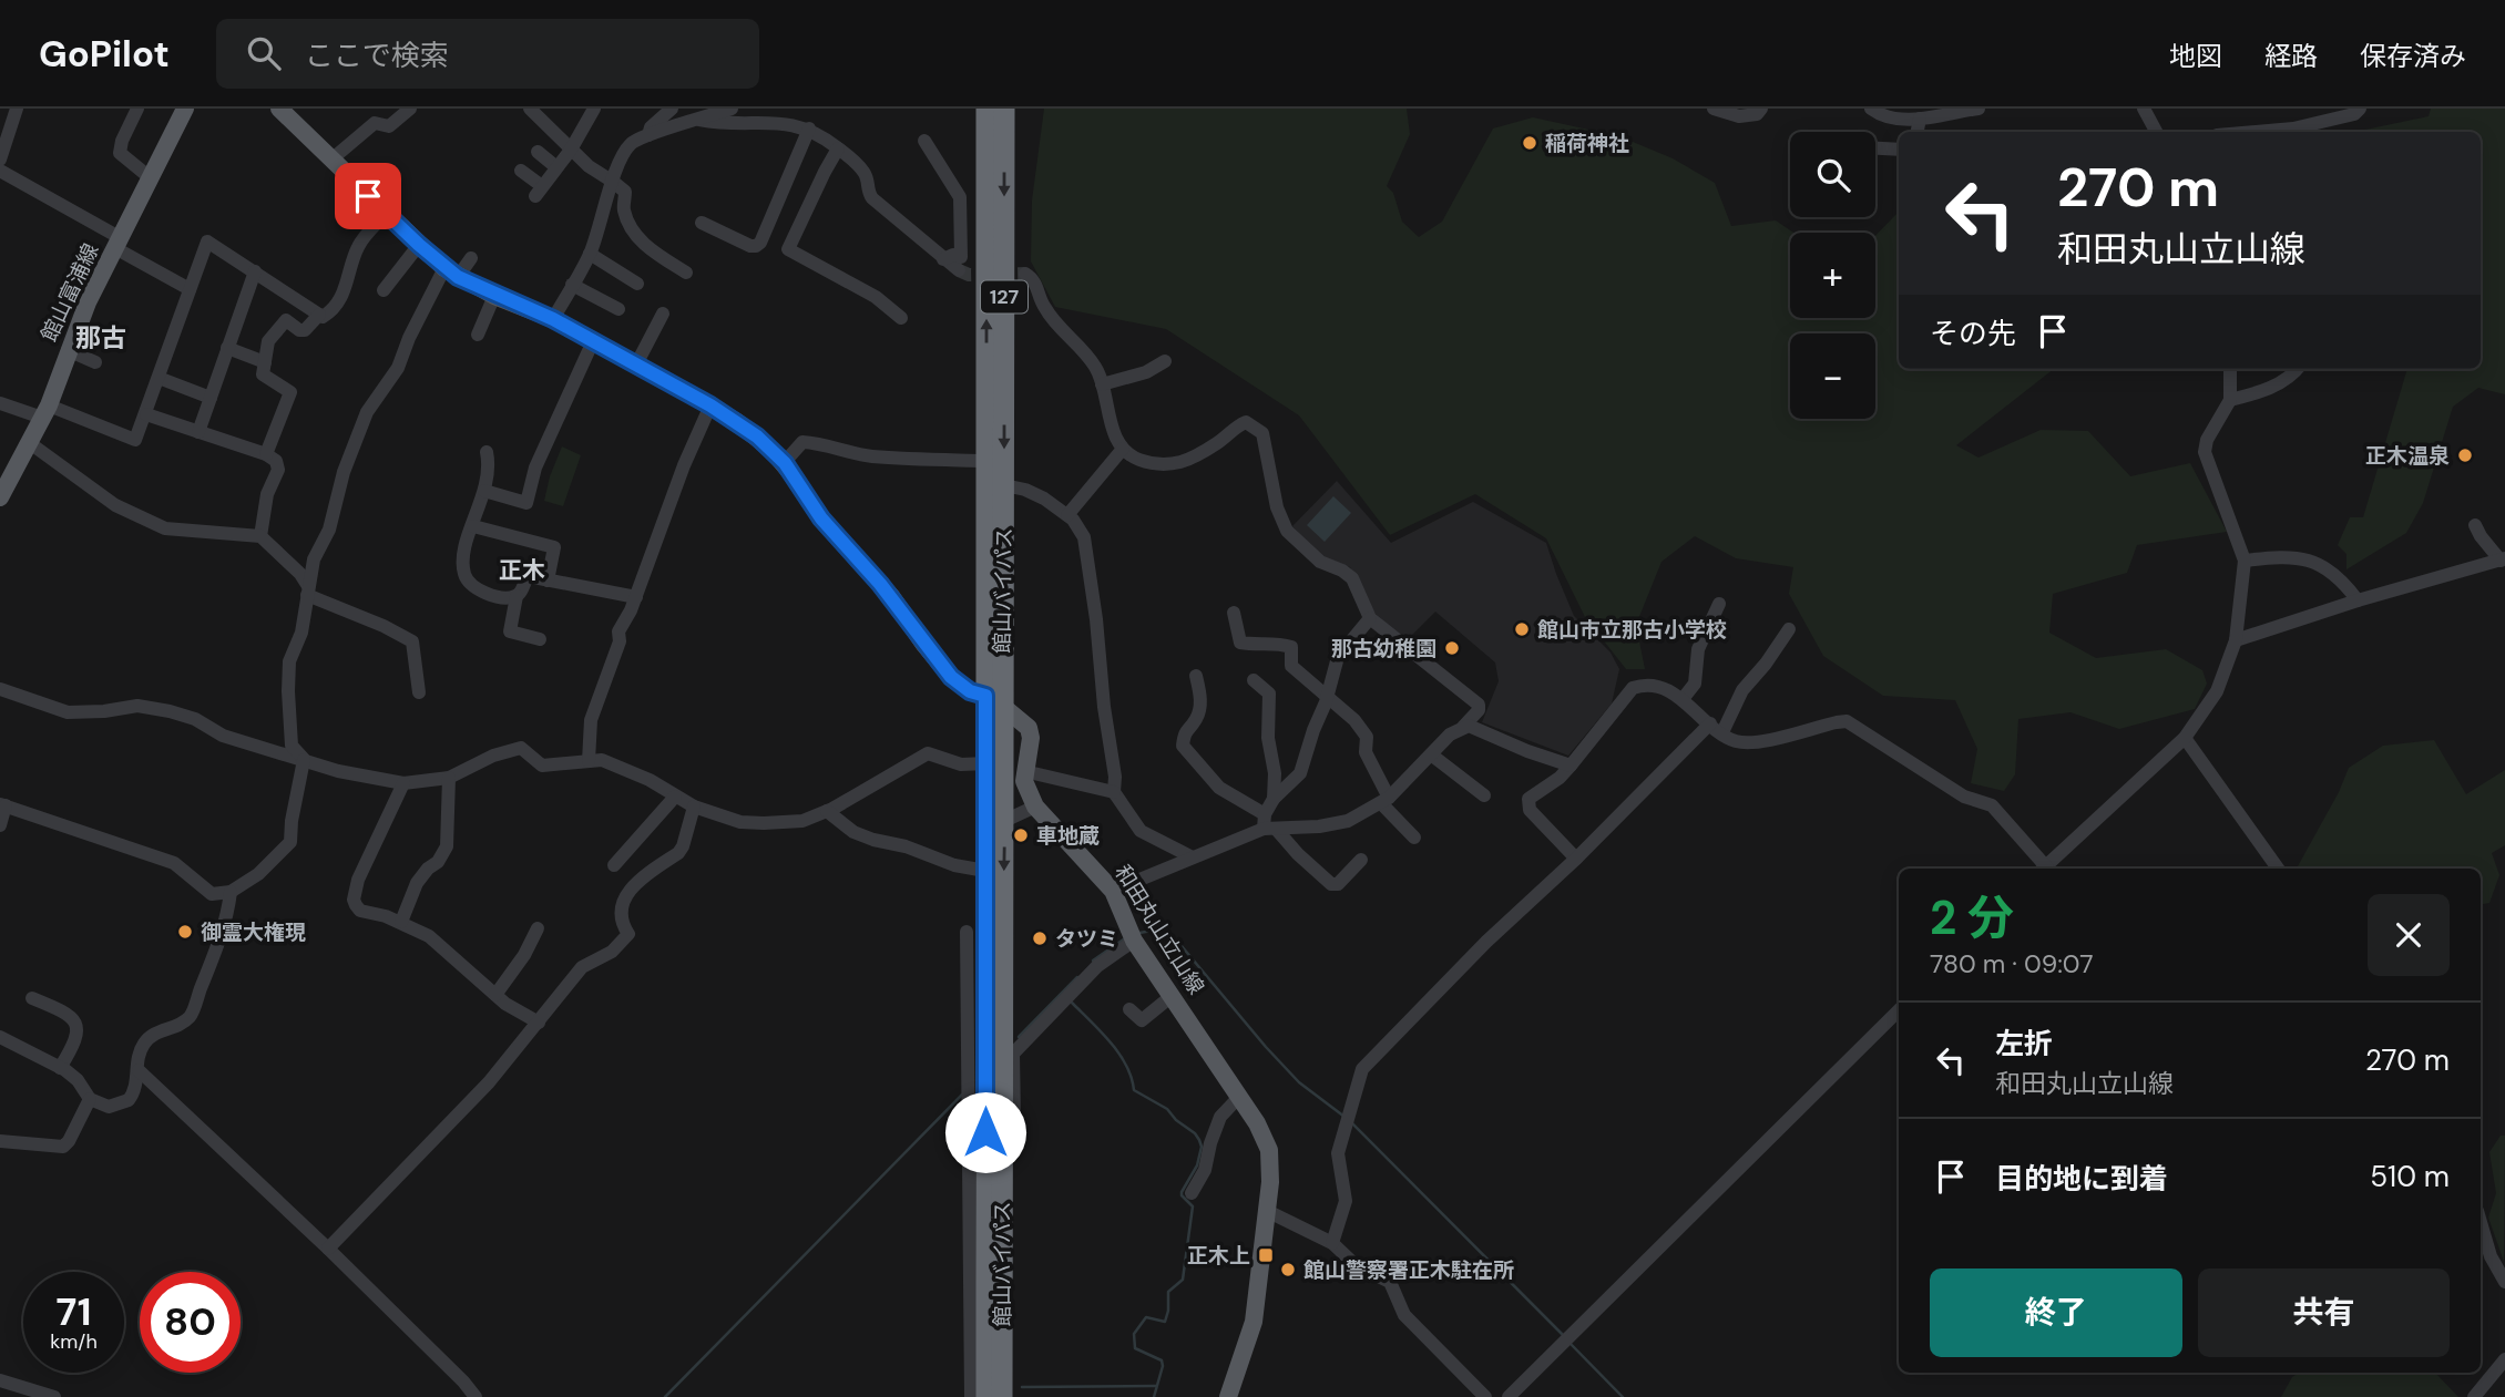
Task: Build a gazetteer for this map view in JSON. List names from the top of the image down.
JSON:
{
  "streets": {
    "highway": ["127", "館山バイパス"],
    "main road": ["館山富浦線", "和田丸山立山線"]
  },
  "crossings": [
    ["館山バイパス", "和田丸山立山線"]
  ],
  "districts": ["那古", "正木"],
  "places": {
    "other": [
      "稲荷神社",
      "正木温泉",
      "館山市立那古小学校",
      "那古幼稚園",
      "車地蔵",
      "御霊大権現",
      "タツミ",
      "館山警察署正木駐在所"
    ],
    "transit": ["正木上"]
  },
  "page": {
    "header": "GoPilot",
    "search": "ここで検索",
    "nav": ["地図", "経路", "保存済み"],
    "map_buttons": ["+", "−"],
    "turn": ["270 m", "和田丸山立山線"],
    "then": "その先",
    "heading": ["2 分", "780 m · 09:07"],
    "list": [
      {
        "name": "左折",
        "note": "和田丸山立山線",
        "value": "270 m"
      },
      {
        "name": "目的地に到着",
        "value": "510 m"
      }
    ],
    "buttons": ["終了", "共有"],
    "speed": "71 km/h",
    "limit": "80"
  }
}
